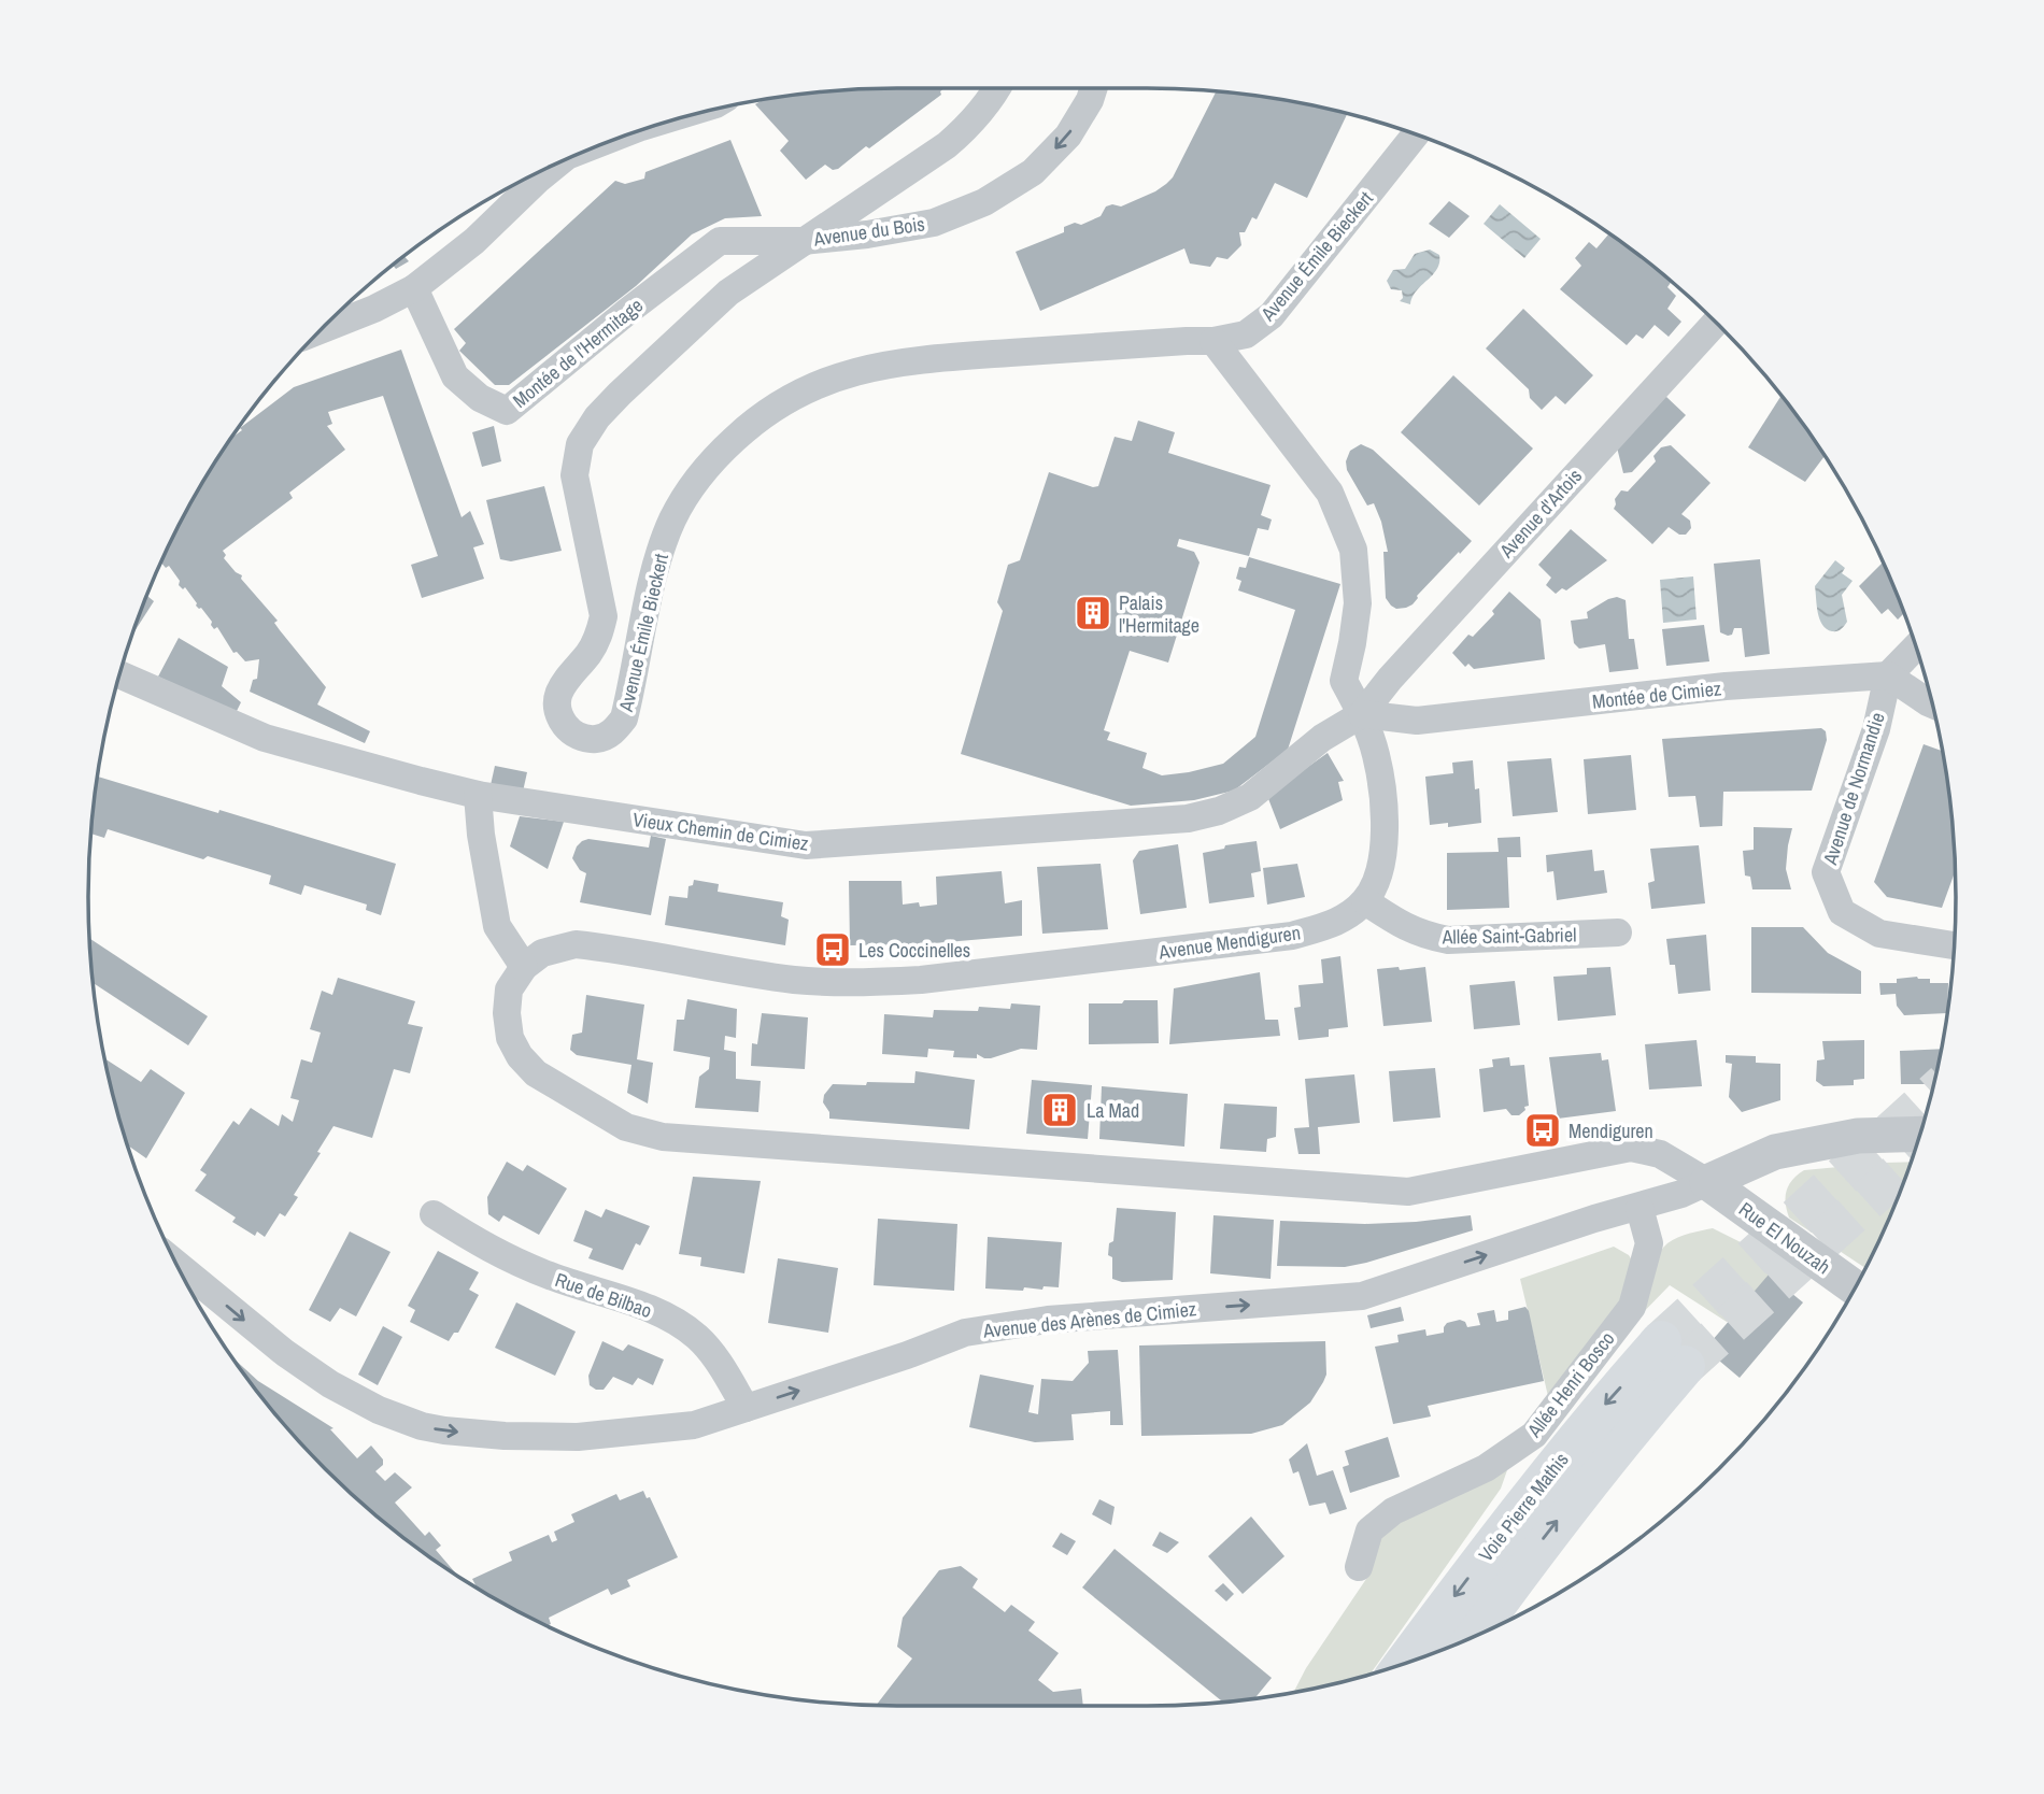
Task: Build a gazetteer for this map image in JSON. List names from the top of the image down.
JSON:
{
  "streets": {
    "highway": ["Voie Pierre Mathis"],
    "street": [
      "Avenue du Bois",
      "Avenue Émile Bieckert",
      "Montée de l'Hermitage",
      "Avenue d'Artois",
      "Montée de Cimiez",
      "Avenue de Normandie",
      "Vieux Chemin de Cimiez",
      "Allée Saint-Gabriel",
      "Avenue Mendiguren",
      "Rue El Nouzah",
      "Rue de Bilbao",
      "Avenue des Arènes de Cimiez",
      "Allée Henri Bosco"
    ]
  },
  "crossings": [
    ["Avenue du Bois", "Avenue Émile Bieckert"],
    ["Avenue du Bois", "Montée de l'Hermitage"],
    ["Avenue Émile Bieckert", "Montée de l'Hermitage"],
    ["Avenue Émile Bieckert", "Avenue Mendiguren"],
    ["Avenue d'Artois", "Montée de Cimiez"],
    ["Avenue d'Artois", "Vieux Chemin de Cimiez"],
    ["Avenue d'Artois", "Avenue Mendiguren"],
    ["Montée de Cimiez", "Avenue de Normandie"],
    ["Montée de Cimiez", "Vieux Chemin de Cimiez"],
    ["Montée de Cimiez", "Avenue Mendiguren"],
    ["Vieux Chemin de Cimiez", "Avenue Mendiguren"],
    ["Allée Saint-Gabriel", "Avenue Mendiguren"],
    ["Rue El Nouzah", "Avenue des Arènes de Cimiez"],
    ["Rue de Bilbao", "Avenue des Arènes de Cimiez"],
    ["Avenue des Arènes de Cimiez", "Allée Henri Bosco"]
  ],
  "one_way": ["Avenue du Bois", "Avenue des Arènes de Cimiez"],
  "places": {
    "building": ["Palais l'Hermitage", "La Mad"],
    "bus stop": ["Les Coccinelles", "Mendiguren"]
  }
}
